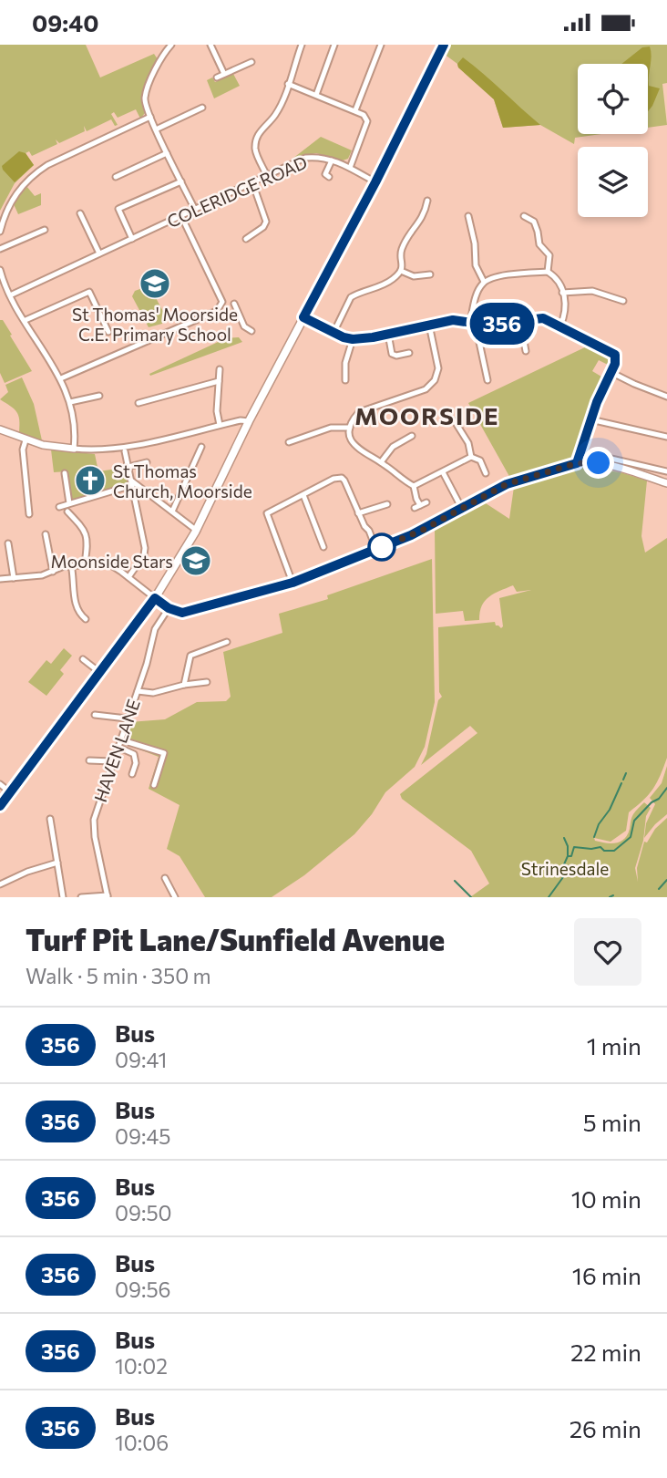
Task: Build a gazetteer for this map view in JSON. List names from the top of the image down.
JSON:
{
  "streets": {
    "street": ["COLERIDGE ROAD", "HAVEN LANE"]
  },
  "districts": ["MOORSIDE"],
  "parks": ["Strinesdale"],
  "places": {
    "school or university": ["St Thomas' Moorside C.E. Primary School", "Moonside Stars"],
    "church": ["St Thomas Church, Moorside"]
  },
  "lines": ["bus line 356"],
  "page": {
    "status": "09:40",
    "on_map": "356",
    "heading": ["Turf Pit Lane/Sunfield Avenue", "Walk · 5 min · 350 m"],
    "list": [
      {
        "mark": "356",
        "name": "Bus",
        "note": "09:41",
        "value": "1 min"
      },
      {
        "mark": "356",
        "name": "Bus",
        "note": "09:45",
        "value": "5 min"
      },
      {
        "mark": "356",
        "name": "Bus",
        "note": "09:50",
        "value": "10 min"
      },
      {
        "mark": "356",
        "name": "Bus",
        "note": "09:56",
        "value": "16 min"
      },
      {
        "mark": "356",
        "name": "Bus",
        "note": "10:02",
        "value": "22 min"
      },
      {
        "mark": "356",
        "name": "Bus",
        "note": "10:06",
        "value": "26 min"
      }
    ]
  }
}
